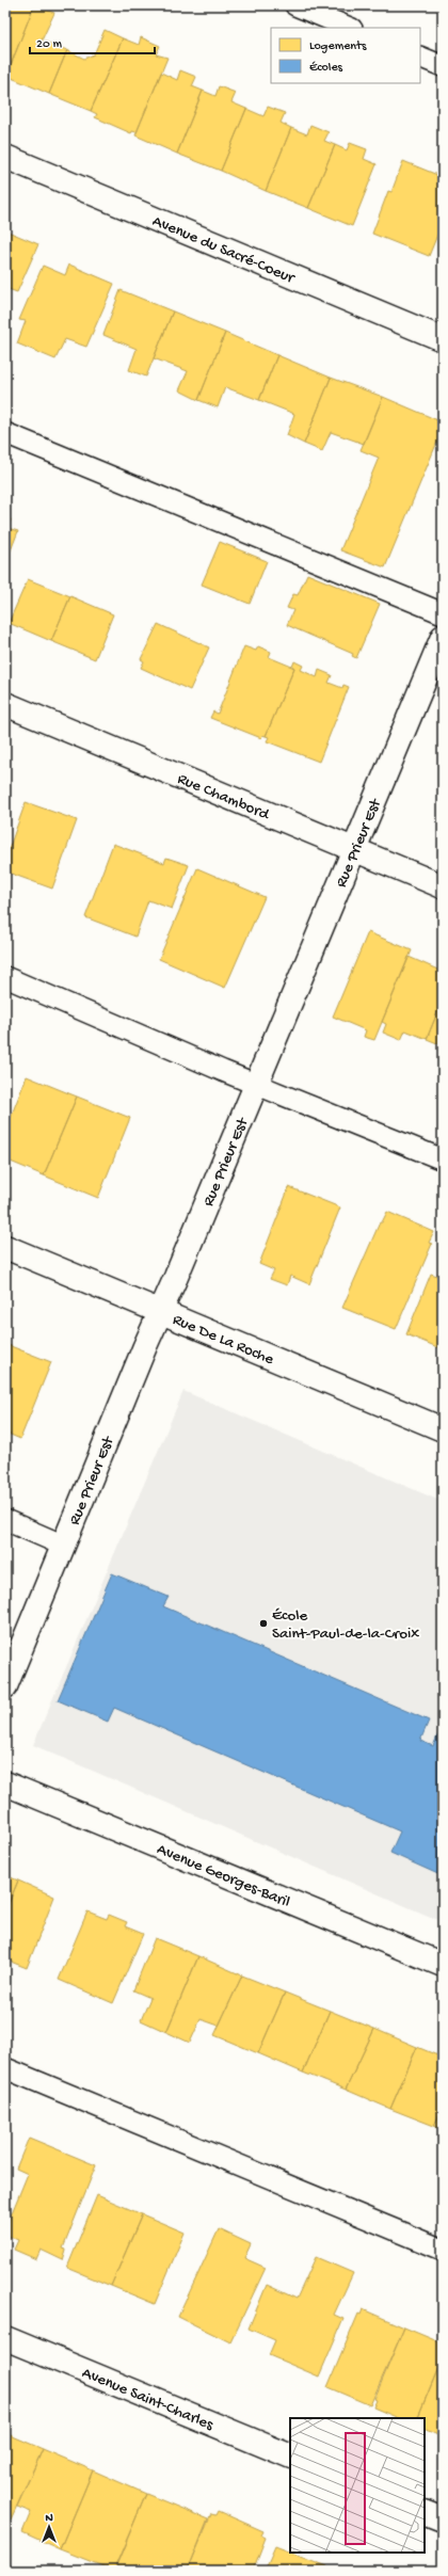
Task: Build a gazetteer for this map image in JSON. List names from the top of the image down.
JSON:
{
  "streets": {
    "street": [
      "Avenue du Sacré-Coeur",
      "Rue Chambord",
      "Rue Prieur Est",
      "Rue De La Roche",
      "Avenue Georges-Baril",
      "Avenue Saint-Charles"
    ]
  },
  "crossings": [
    ["Rue Chambord", "Rue Prieur Est"],
    ["Rue Prieur Est", "Rue De La Roche"]
  ],
  "places": ["École Saint-Paul-de-la-Croix"],
  "legend": ["Logements", "Écoles"],
  "scale_bar": "20 m",
  "north": "top"
}
